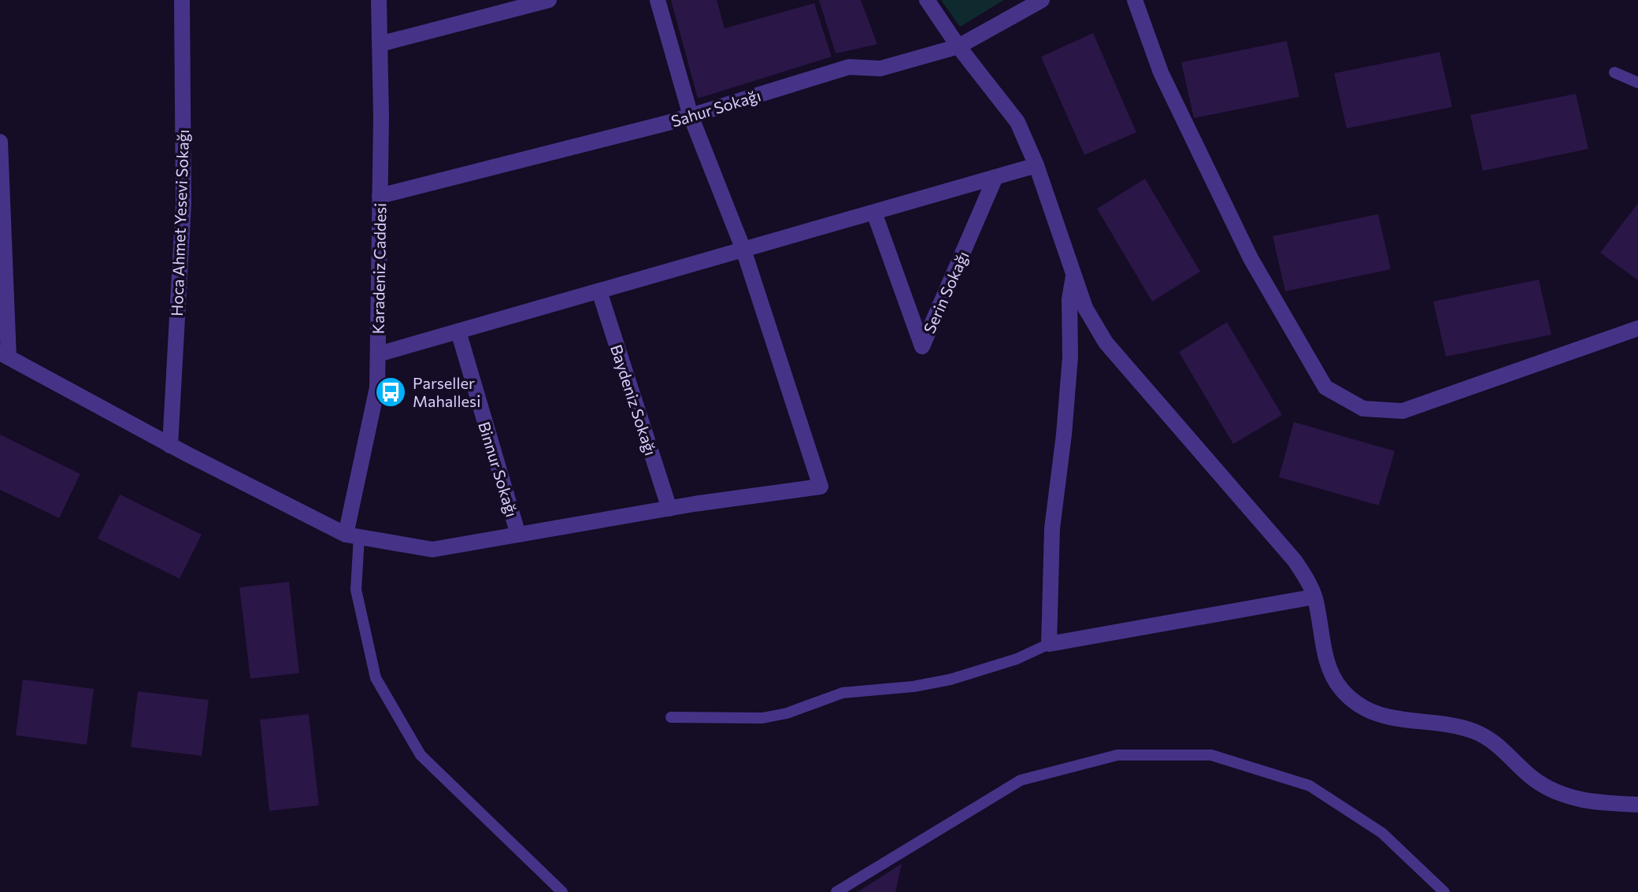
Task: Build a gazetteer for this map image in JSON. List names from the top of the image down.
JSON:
{
  "streets": {
    "street": [
      "Sahur Sokağı",
      "Hoca Ahmet Yesevi Sokağı",
      "Karadeniz Caddesi",
      "Serin Sokağı",
      "Baydeniz Sokağı",
      "Binnur Sokağı"
    ]
  },
  "crossings": [
    ["Sahur Sokağı", "Karadeniz Caddesi"]
  ],
  "places": {
    "bus stop": ["Parseller Mahallesi"]
  }
}
